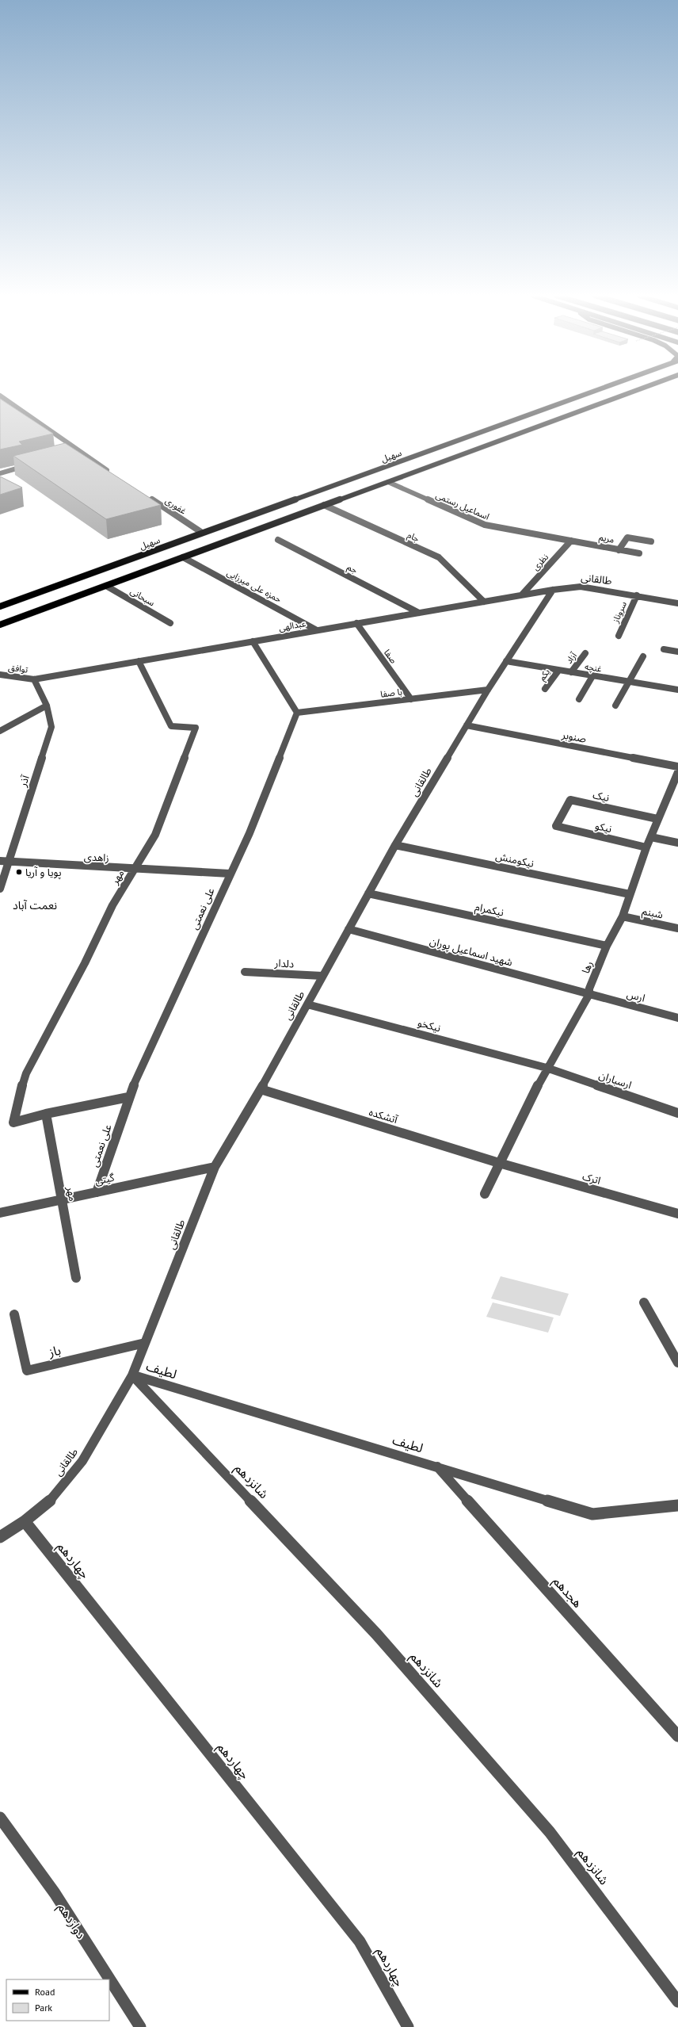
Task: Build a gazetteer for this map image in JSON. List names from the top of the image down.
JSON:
{
  "streets": {
    "main road": ["سهیل"],
    "street": [
      "غفوری",
      "اسماعیل رستمی",
      "جام",
      "مریم",
      "نظری",
      "جم",
      "طالقانی",
      "حمزه علی میرزایی",
      "سبحانی",
      "سروناز",
      "عبدالهی",
      "صفا",
      "آزاد",
      "غنچه",
      "توافق",
      "یکم",
      "با صفا",
      "صنوبر",
      "آذر",
      "نیک",
      "نیکو",
      "زاهدی",
      "نیکومنش",
      "مهر",
      "علی نعمتی",
      "نیکمرام",
      "شبنم",
      "شهید اسماعیل پوران",
      "دلدار",
      "رها",
      "ارس",
      "نیکخو",
      "ارسباران",
      "آتشکده",
      "اترک",
      "گیتی",
      "باز",
      "لطیف",
      "شانزدهم",
      "چهاردهم",
      "هجدهم",
      "دوازدهم"
    ]
  },
  "crossings": [
    ["سهیل", "غفوری"],
    ["اسماعیل رستمی", "مریم"],
    ["اسماعیل رستمی", "نظری"],
    ["جام", "عبدالهی"],
    ["مریم", "نظری"],
    ["نظری", "عبدالهی"],
    ["جم", "عبدالهی"],
    ["طالقانی", "سروناز"],
    ["طالقانی", "عبدالهی"],
    ["طالقانی", "غنچه"],
    ["طالقانی", "با صفا"],
    ["طالقانی", "صنوبر"],
    ["طالقانی", "نیکومنش"],
    ["طالقانی", "نیکمرام"],
    ["طالقانی", "شهید اسماعیل پوران"],
    ["طالقانی", "دلدار"],
    ["طالقانی", "نیکخو"],
    ["طالقانی", "آتشکده"],
    ["طالقانی", "گیتی"],
    ["طالقانی", "باز"],
    ["طالقانی", "لطیف"],
    ["طالقانی", "شانزدهم"],
    ["طالقانی", "چهاردهم"],
    ["حمزه علی میرزایی", "عبدالهی"],
    ["عبدالهی", "صفا"],
    ["عبدالهی", "توافق"],
    ["عبدالهی", "آذر"],
    ["عبدالهی", "مهر"],
    ["صفا", "با صفا"],
    ["آزاد", "غنچه"],
    ["غنچه", "یکم"],
    ["توافق", "آذر"],
    ["با صفا", "علی نعمتی"],
    ["آذر", "زاهدی"],
    ["نیک", "نیکو"],
    ["نیک", "رها"],
    ["نیکو", "رها"],
    ["زاهدی", "مهر"],
    ["زاهدی", "علی نعمتی"],
    ["نیکومنش", "رها"],
    ["مهر", "گیتی"],
    ["علی نعمتی", "گیتی"],
    ["نیکمرام", "رها"],
    ["شبنم", "رها"],
    ["شهید اسماعیل پوران", "رها"],
    ["شهید اسماعیل پوران", "ارس"],
    ["رها", "ارس"],
    ["رها", "نیکخو"],
    ["رها", "ارسباران"],
    ["رها", "آتشکده"],
    ["رها", "اترک"],
    ["نیکخو", "ارسباران"],
    ["آتشکده", "اترک"],
    ["لطیف", "شانزدهم"],
    ["لطیف", "هجدهم"]
  ],
  "districts": ["نعمت آباد"],
  "places": ["پویا و آریا"],
  "legend": ["Road", "Park"]
}
